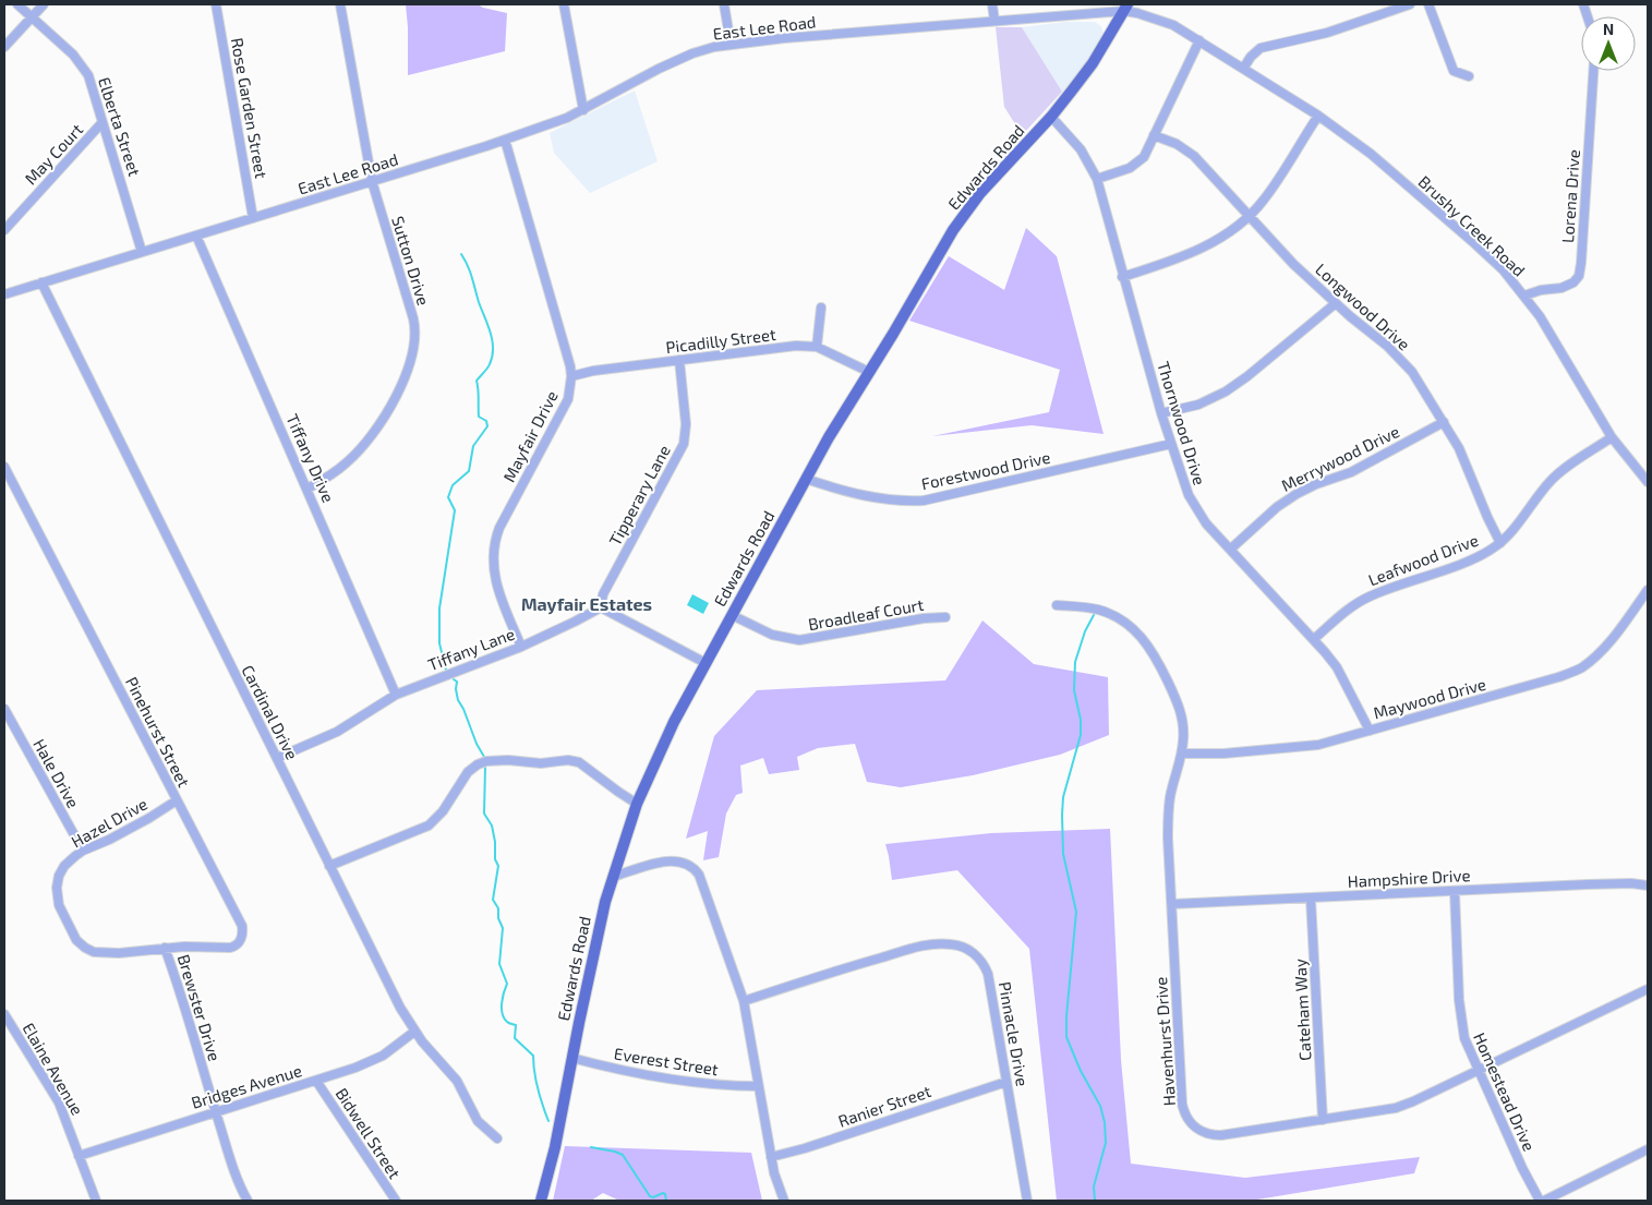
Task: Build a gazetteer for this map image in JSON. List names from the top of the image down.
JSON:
{
  "streets": {
    "main road": ["Edwards Road"],
    "street": [
      "East Lee Road",
      "Rose Garden Street",
      "Elberta Street",
      "May Court",
      "Lorena Drive",
      "Brushy Creek Road",
      "Sutton Drive",
      "Longwood Drive",
      "Picadilly Street",
      "Thornwood Drive",
      "Mayfair Drive",
      "Tiffany Drive",
      "Merrywood Drive",
      "Forestwood Drive",
      "Tipperary Lane",
      "Leafwood Drive",
      "Broadleaf Court",
      "Tiffany Lane",
      "Maywood Drive",
      "Cardinal Drive",
      "Pinehurst Street",
      "Hale Drive",
      "Hazel Drive",
      "Hampshire Drive",
      "Brewster Drive",
      "Cateham Way",
      "Pinnacle Drive",
      "Havenhurst Drive",
      "Everest Street",
      "Elaine Avenue",
      "Bridges Avenue",
      "Homestead Drive",
      "Ranier Street",
      "Bidwell Street"
    ]
  },
  "crossings": [
    ["East Lee Road", "Rose Garden Street"],
    ["East Lee Road", "Elberta Street"],
    ["East Lee Road", "Edwards Road"],
    ["East Lee Road", "Brushy Creek Road"],
    ["East Lee Road", "Sutton Drive"],
    ["East Lee Road", "Mayfair Drive"],
    ["East Lee Road", "Tiffany Drive"],
    ["East Lee Road", "Cardinal Drive"],
    ["Elberta Street", "May Court"],
    ["Edwards Road", "Picadilly Street"],
    ["Edwards Road", "Thornwood Drive"],
    ["Edwards Road", "Forestwood Drive"],
    ["Edwards Road", "Broadleaf Court"],
    ["Edwards Road", "Everest Street"],
    ["Lorena Drive", "Brushy Creek Road"],
    ["Brushy Creek Road", "Leafwood Drive"],
    ["Sutton Drive", "Tiffany Drive"],
    ["Longwood Drive", "Merrywood Drive"],
    ["Longwood Drive", "Leafwood Drive"],
    ["Picadilly Street", "Mayfair Drive"],
    ["Picadilly Street", "Tipperary Lane"],
    ["Thornwood Drive", "Merrywood Drive"],
    ["Thornwood Drive", "Forestwood Drive"],
    ["Thornwood Drive", "Leafwood Drive"],
    ["Thornwood Drive", "Maywood Drive"],
    ["Mayfair Drive", "Tiffany Lane"],
    ["Tiffany Drive", "Tiffany Lane"],
    ["Tipperary Lane", "Tiffany Lane"],
    ["Tiffany Lane", "Cardinal Drive"],
    ["Maywood Drive", "Havenhurst Drive"],
    ["Cardinal Drive", "Bridges Avenue"],
    ["Pinehurst Street", "Hazel Drive"],
    ["Pinehurst Street", "Brewster Drive"],
    ["Hale Drive", "Hazel Drive"],
    ["Hazel Drive", "Brewster Drive"],
    ["Hampshire Drive", "Cateham Way"],
    ["Hampshire Drive", "Havenhurst Drive"],
    ["Hampshire Drive", "Homestead Drive"],
    ["Brewster Drive", "Bridges Avenue"],
    ["Cateham Way", "Havenhurst Drive"],
    ["Pinnacle Drive", "Ranier Street"],
    ["Havenhurst Drive", "Homestead Drive"],
    ["Elaine Avenue", "Bridges Avenue"],
    ["Bridges Avenue", "Bidwell Street"]
  ],
  "districts": ["Mayfair Estates"],
  "north": "top"
}
